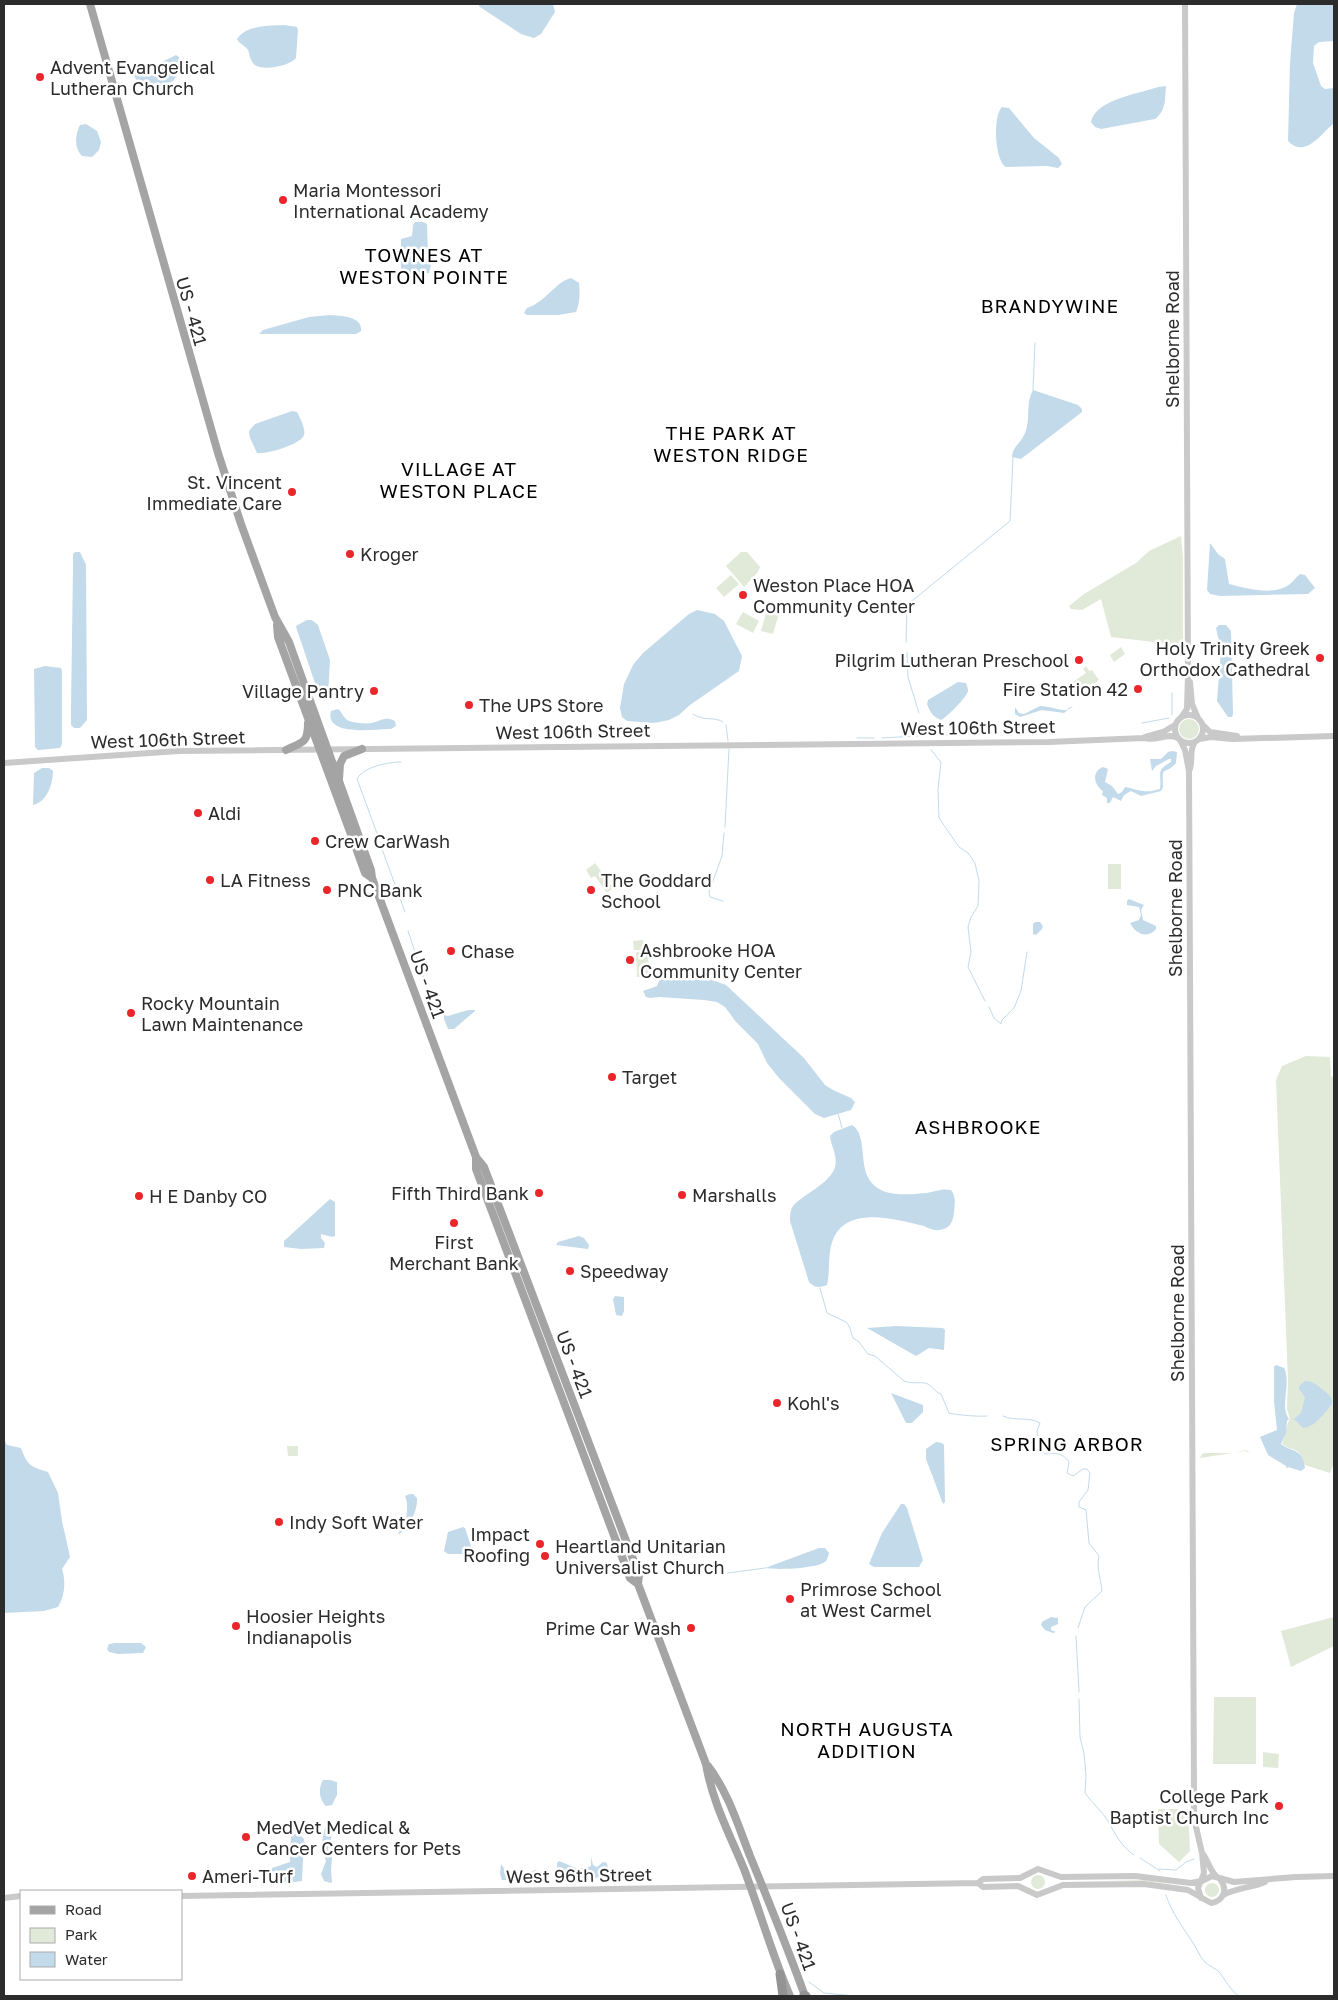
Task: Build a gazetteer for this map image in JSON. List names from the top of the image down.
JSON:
{
  "streets": {
    "main road": ["US - 421"],
    "street": ["Shelborne Road", "West 106th Street", "West 96th Street"]
  },
  "crossings": [
    ["US - 421", "West 106th Street"],
    ["US - 421", "West 96th Street"],
    ["Shelborne Road", "West 106th Street"]
  ],
  "districts": [
    "TOWNES AT WESTON POINTE",
    "BRANDYWINE",
    "THE PARK AT WESTON RIDGE",
    "VILLAGE AT WESTON PLACE",
    "ASHBROOKE",
    "SPRING ARBOR",
    "NORTH AUGUSTA ADDITION"
  ],
  "places": [
    "Advent Evangelical Lutheran Church",
    "Maria Montessori International Academy",
    "St. Vincent Immediate Care",
    "Kroger",
    "Weston Place HOA Community Center",
    "Holy Trinity Greek Orthodox Cathedral",
    "Pilgrim Lutheran Preschool",
    "Fire Station 42",
    "Village Pantry",
    "The UPS Store",
    "Aldi",
    "Crew CarWash",
    "LA Fitness",
    "PNC Bank",
    "The Goddard School",
    "Chase",
    "Ashbrooke HOA Community Center",
    "Rocky Mountain Lawn Maintenance",
    "Target",
    "Fifth Third Bank",
    "Marshalls",
    "H E Danby CO",
    "First Merchant Bank",
    "Speedway",
    "Kohl's",
    "Indy Soft Water",
    "Impact Roofing",
    "Heartland Unitarian Universalist Church",
    "Primrose School at West Carmel",
    "Hoosier Heights Indianapolis",
    "Prime Car Wash",
    "College Park Baptist Church Inc",
    "MedVet Medical & Cancer Centers for Pets",
    "Ameri-Turf"
  ],
  "legend": ["Road", "Park", "Water"]
}
